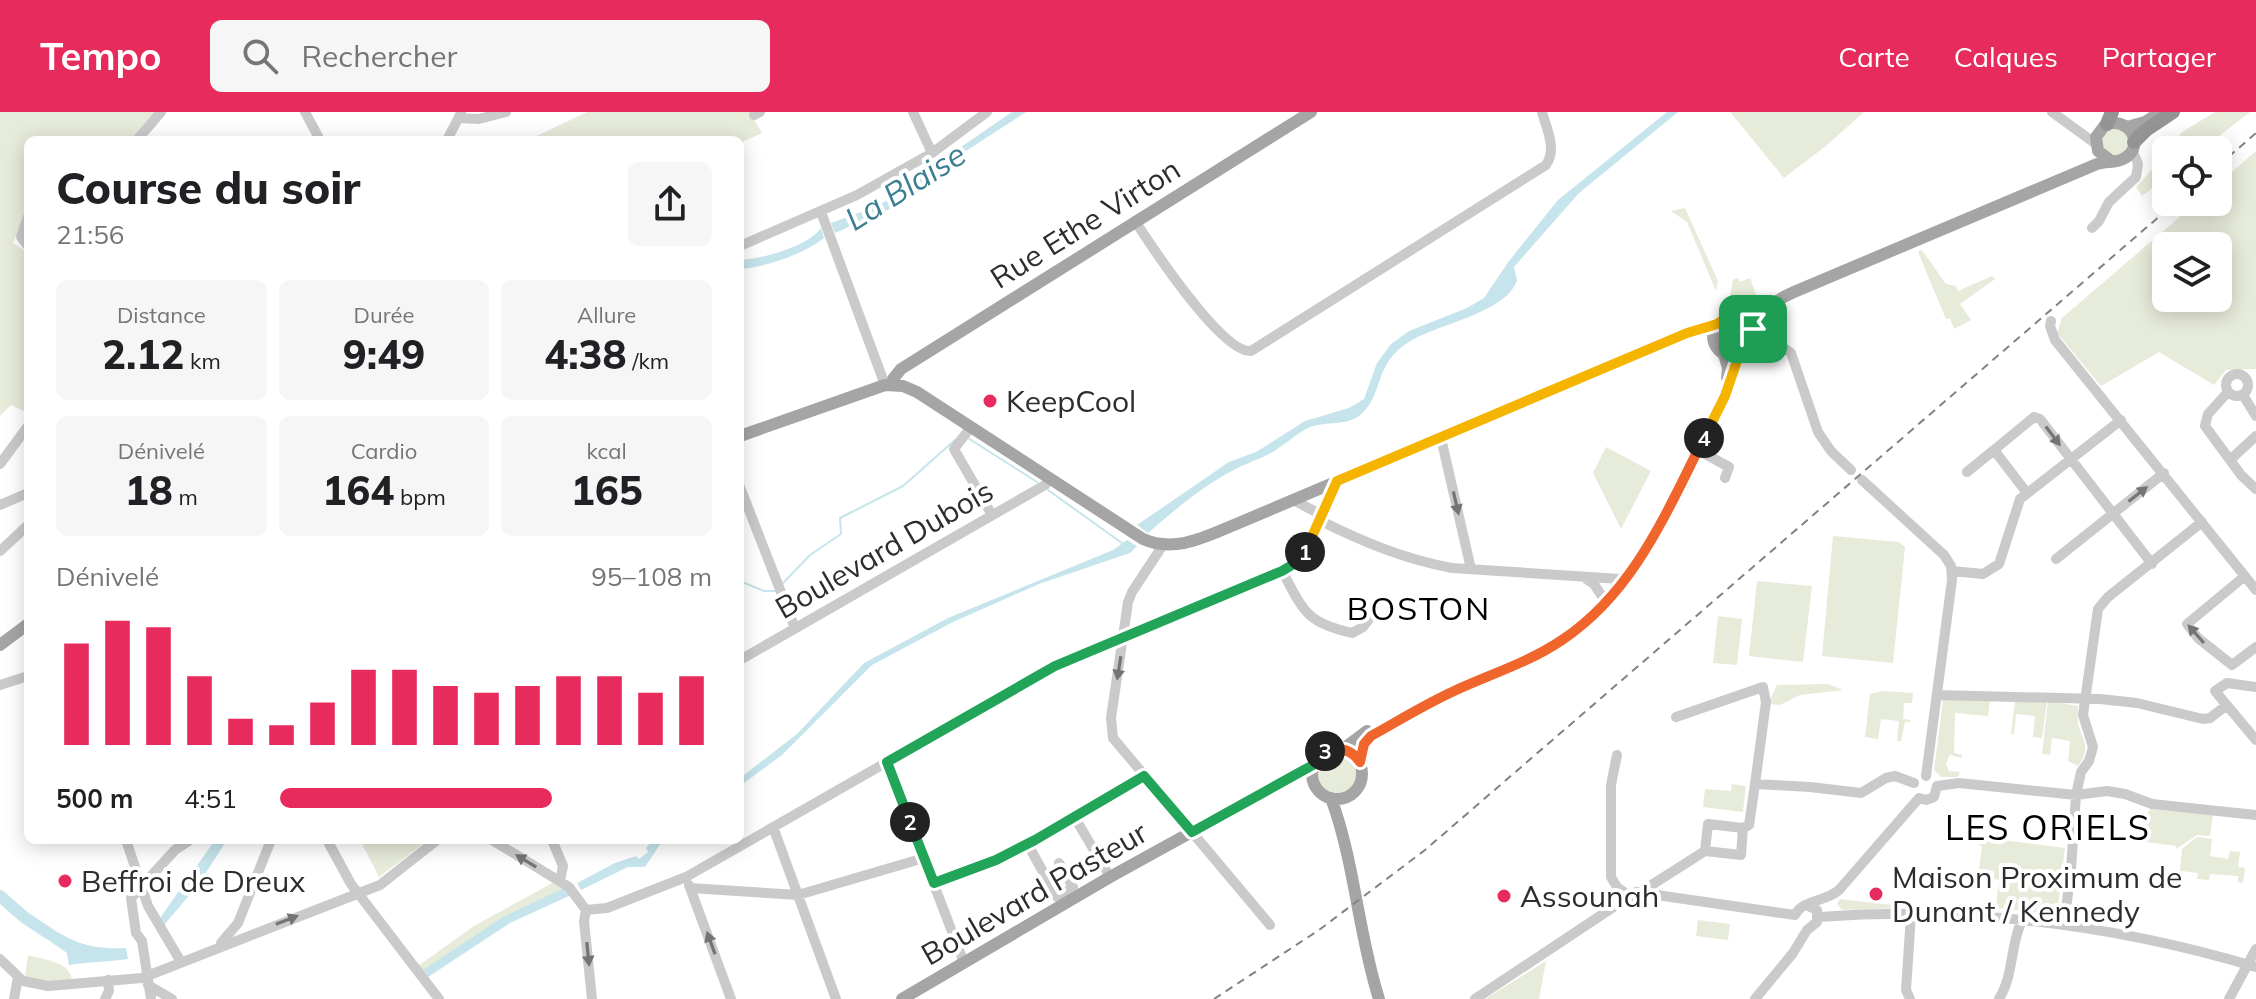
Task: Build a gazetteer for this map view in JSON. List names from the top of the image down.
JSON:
{
  "streets": {
    "main road": ["Rue Ethe Virton", "Boulevard Pasteur"],
    "street": ["Boulevard Dubois"]
  },
  "districts": ["BOSTON", "LES ORIELS"],
  "water": ["La Blaise"],
  "places": [
    "KeepCool",
    "Beffroi de Dreux",
    "Maison Proximum de Dunant / Kennedy",
    "Assounah"
  ],
  "page": {
    "header": "Tempo",
    "search": "Rechercher",
    "nav": ["Carte", "Calques", "Partager"],
    "heading": ["Course du soir", "21:56"],
    "stats": [
      ["Distance", "2.12 km"],
      ["Durée", "9:49"],
      ["Allure", "4:38 /km"],
      ["Dénivelé", "18 m"],
      ["Cardio", "164 bpm"],
      ["kcal", "165"]
    ],
    "pins": [
      "4",
      "1",
      "3",
      "2"
    ],
    "chart": ["Dénivelé", "95–108 m"],
    "list": [
      {
        "name": "500 m",
        "note": "4:51"
      }
    ]
  }
}
